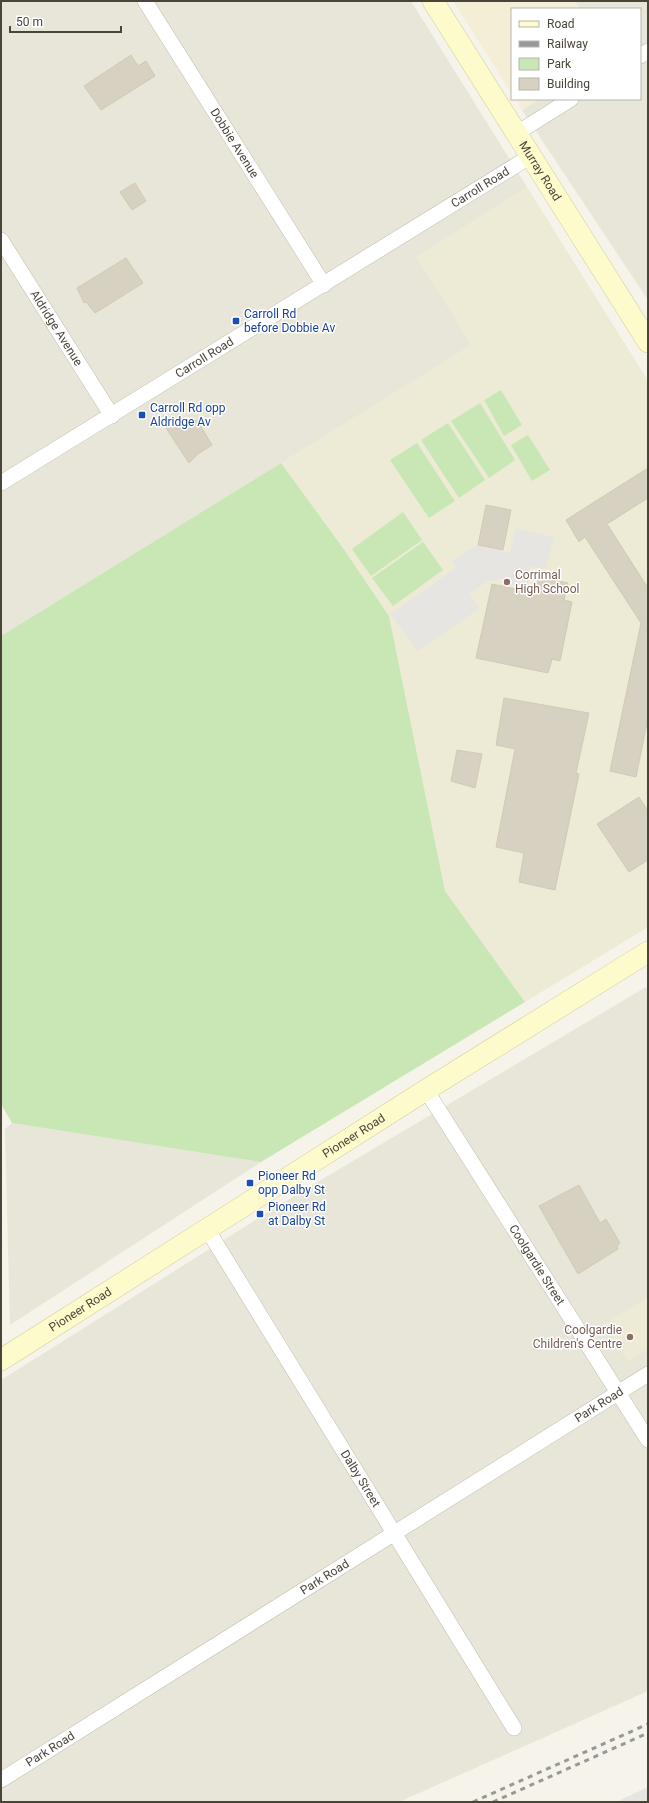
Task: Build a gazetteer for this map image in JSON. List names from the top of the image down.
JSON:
{
  "streets": {
    "main road": ["Murray Road", "Pioneer Road"],
    "street": [
      "Dobbie Avenue",
      "Carroll Road",
      "Aldridge Avenue",
      "Coolgardie Street",
      "Park Road",
      "Dalby Street"
    ]
  },
  "crossings": [
    ["Dobbie Avenue", "Carroll Road"],
    ["Murray Road", "Carroll Road"],
    ["Carroll Road", "Aldridge Avenue"],
    ["Pioneer Road", "Coolgardie Street"],
    ["Pioneer Road", "Dalby Street"],
    ["Coolgardie Street", "Park Road"],
    ["Park Road", "Dalby Street"]
  ],
  "places": {
    "transit": [
      "Carroll Rd before Dobbie Av",
      "Carroll Rd opp Aldridge Av",
      "Pioneer Rd opp Dalby St",
      "Pioneer Rd at Dalby St"
    ],
    "other": ["Corrimal High School", "Coolgardie Children's Centre"]
  },
  "legend": [
    "Road",
    "Railway",
    "Park",
    "Building"
  ],
  "scale_bar": "50 m"
}
